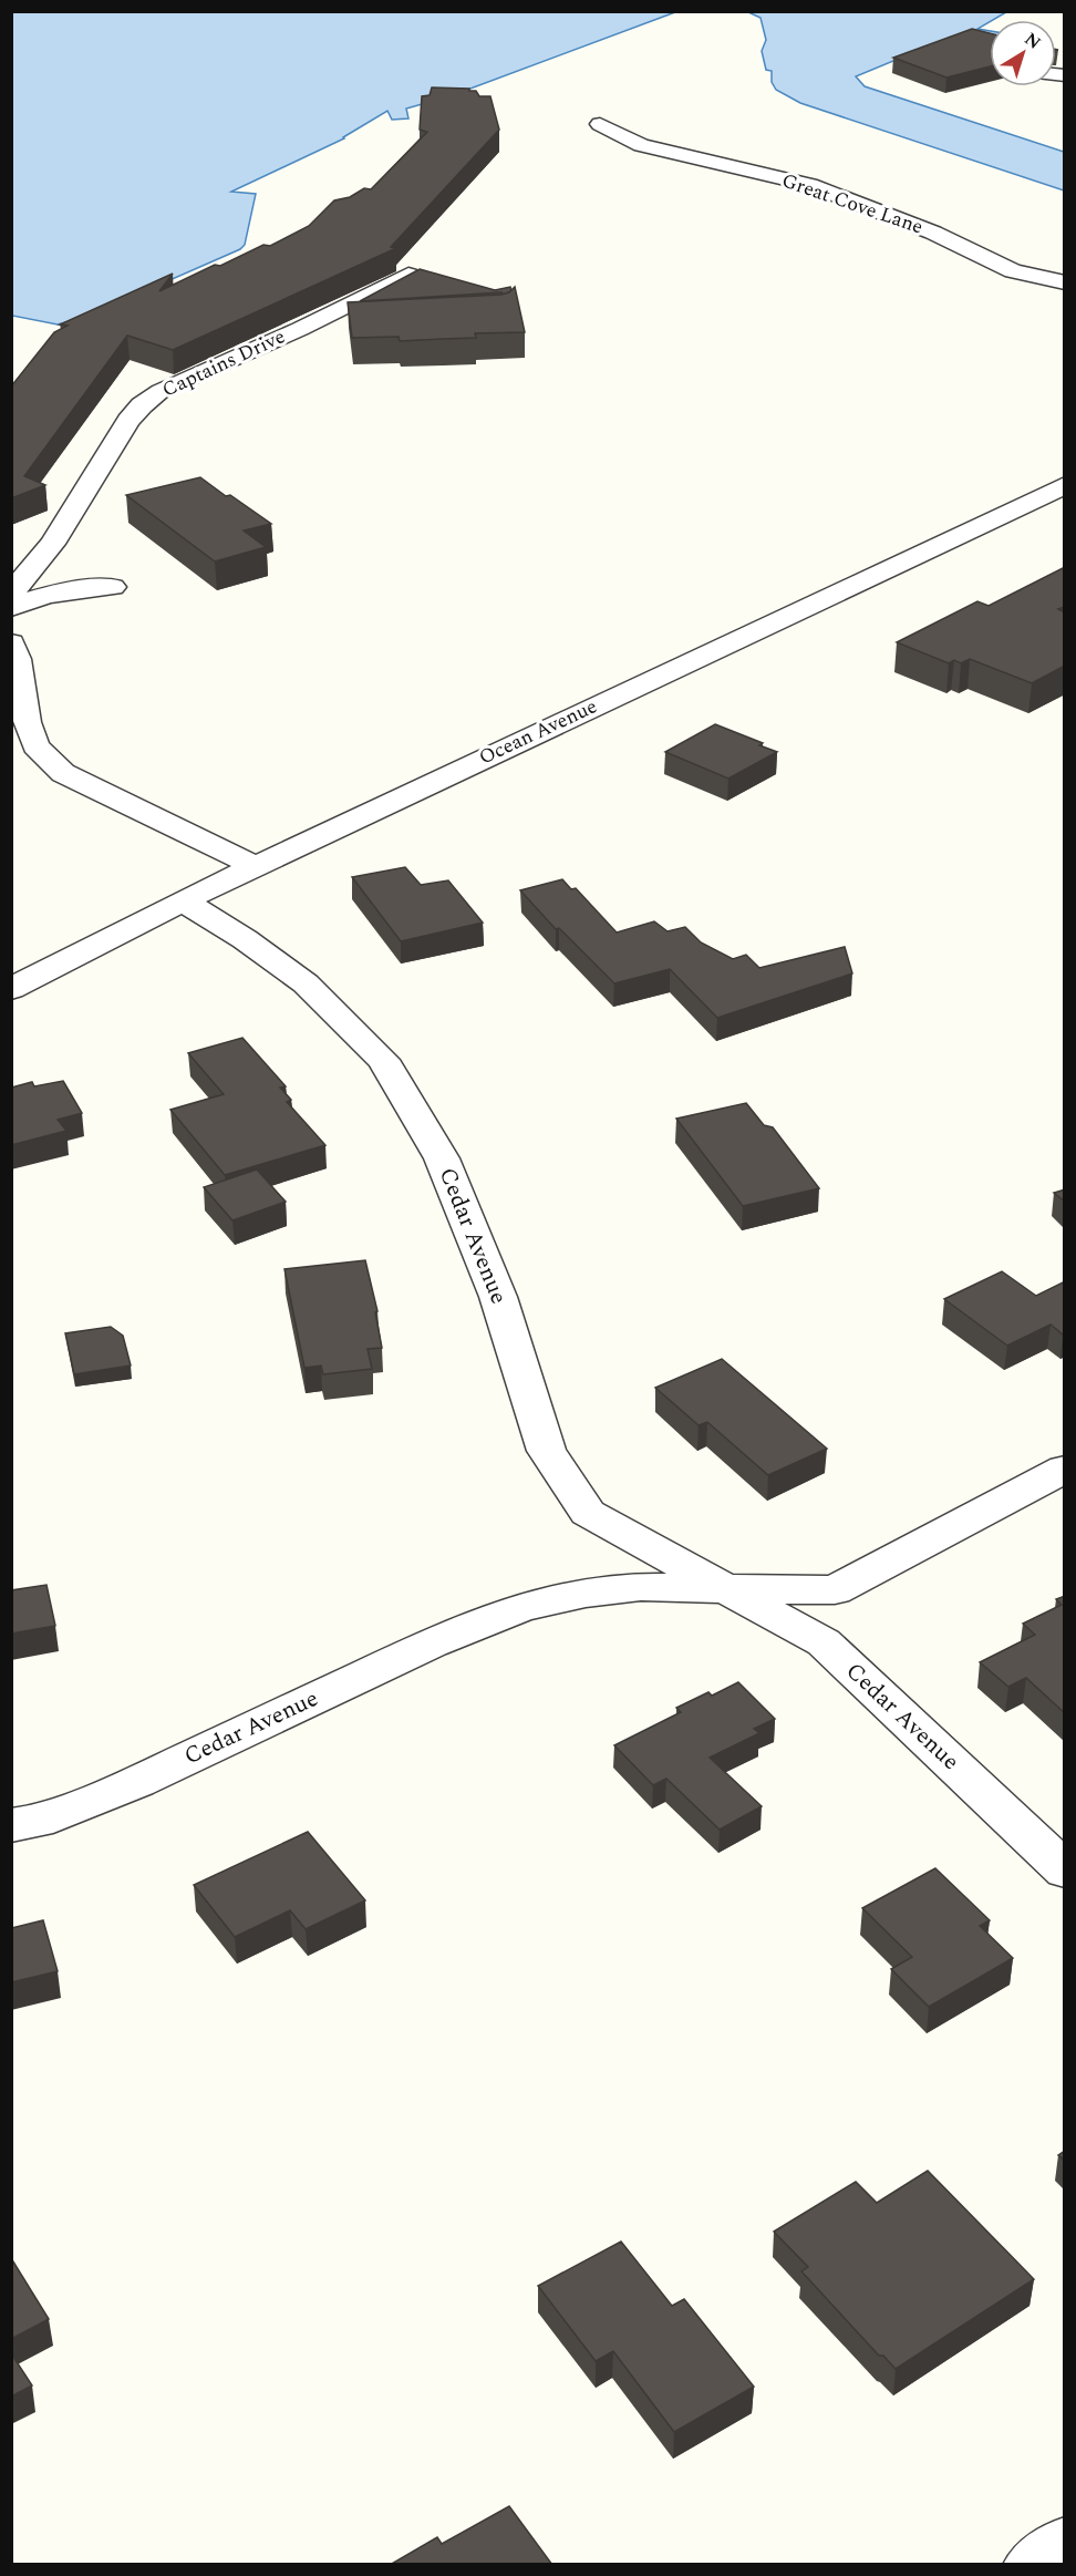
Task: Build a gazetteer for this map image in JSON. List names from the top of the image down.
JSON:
{
  "streets": {
    "street": [
      "Great Cove Lane",
      "Captains Drive",
      "Ocean Avenue",
      "Cedar Avenue"
    ]
  },
  "crossings": [
    ["Ocean Avenue", "Cedar Avenue"]
  ],
  "north": "top right"
}
